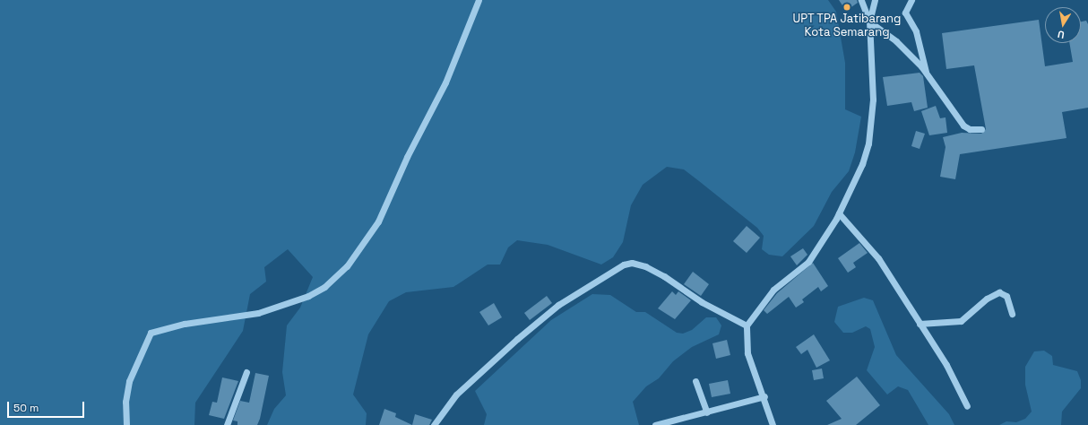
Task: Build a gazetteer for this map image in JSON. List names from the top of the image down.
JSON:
{
  "places": ["UPT TPA Jatibarang Kota Semarang"],
  "scale_bar": "50 m",
  "north": "bottom"
}
